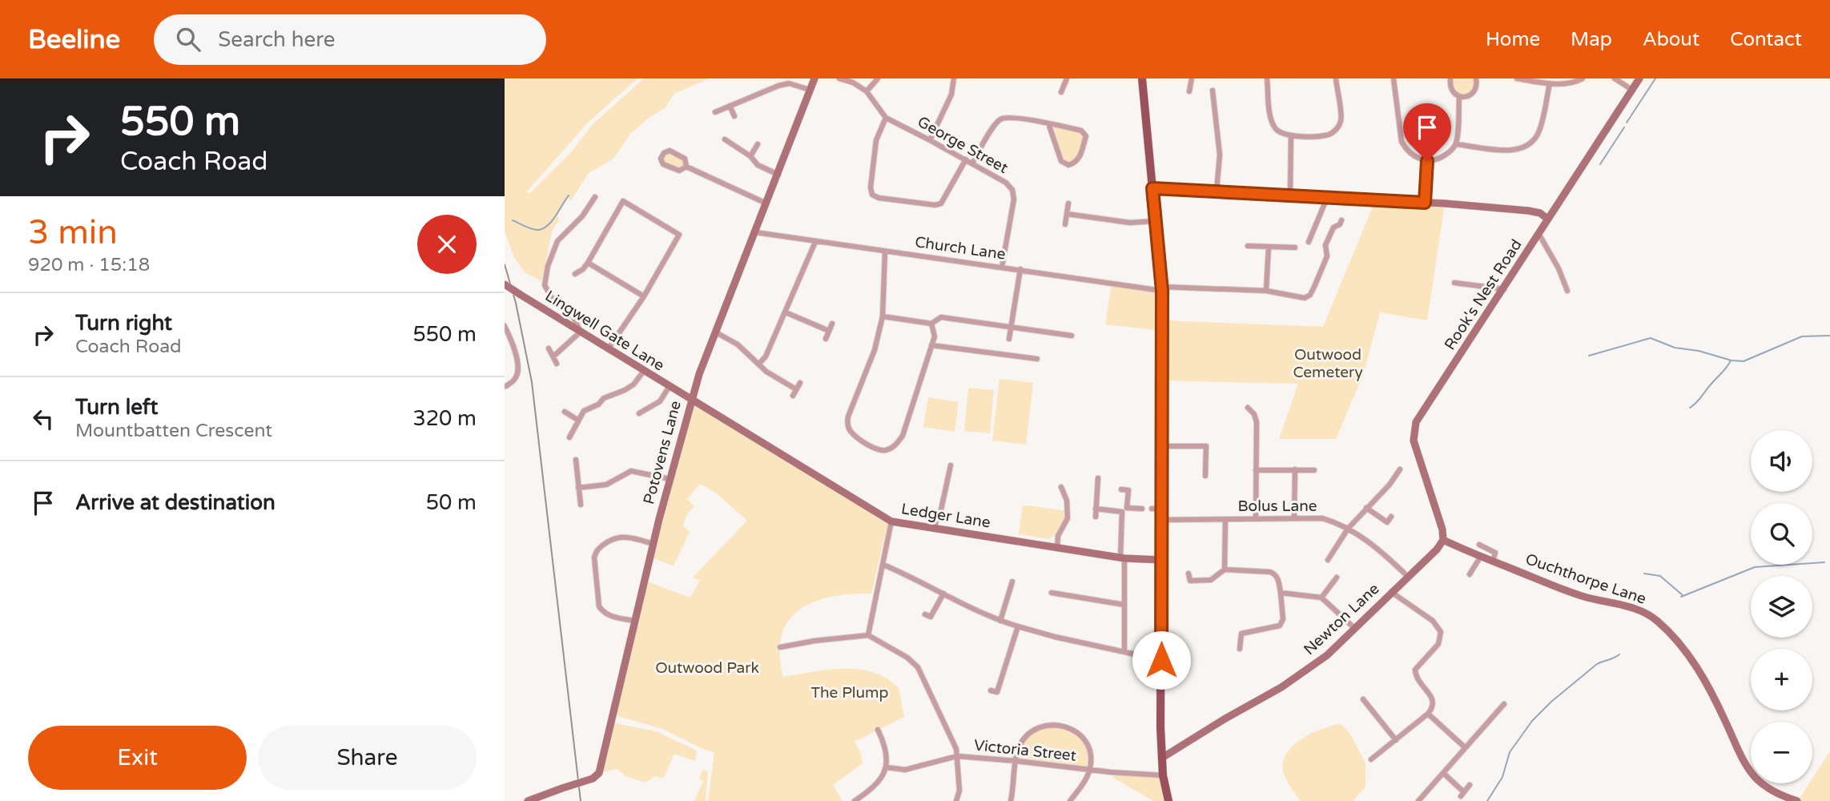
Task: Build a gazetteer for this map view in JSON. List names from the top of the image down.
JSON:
{
  "streets": {
    "street": [
      "George Street",
      "Church Lane",
      "Rook's Nest Road",
      "Lingwell Gate Lane",
      "Potovens Lane",
      "Bolus Lane",
      "Ledger Lane",
      "Ouchthorpe Lane",
      "Newton Lane",
      "Victoria Street"
    ]
  },
  "crossings": [
    ["George Street", "Church Lane"],
    ["Church Lane", "Potovens Lane"],
    ["Rook's Nest Road", "Ouchthorpe Lane"],
    ["Rook's Nest Road", "Newton Lane"],
    ["Lingwell Gate Lane", "Potovens Lane"],
    ["Lingwell Gate Lane", "Ledger Lane"],
    ["Potovens Lane", "Ledger Lane"],
    ["Bolus Lane", "Newton Lane"],
    ["Ouchthorpe Lane", "Newton Lane"]
  ],
  "parks": ["Outwood Cemetery", "Outwood Park", "The Plump"],
  "page": {
    "header": "Beeline",
    "search": "Search here",
    "nav": [
      "Home",
      "Map",
      "About",
      "Contact"
    ],
    "turn": ["550 m", "Coach Road"],
    "heading": ["3 min", "920 m · 15:18"],
    "list": [
      {
        "name": "Turn right",
        "note": "Coach Road",
        "value": "550 m"
      },
      {
        "name": "Turn left",
        "note": "Mountbatten Crescent",
        "value": "320 m"
      },
      {
        "name": "Arrive at destination",
        "value": "50 m"
      }
    ],
    "map_buttons": ["+", "−"],
    "buttons": ["Exit", "Share"]
  }
}
